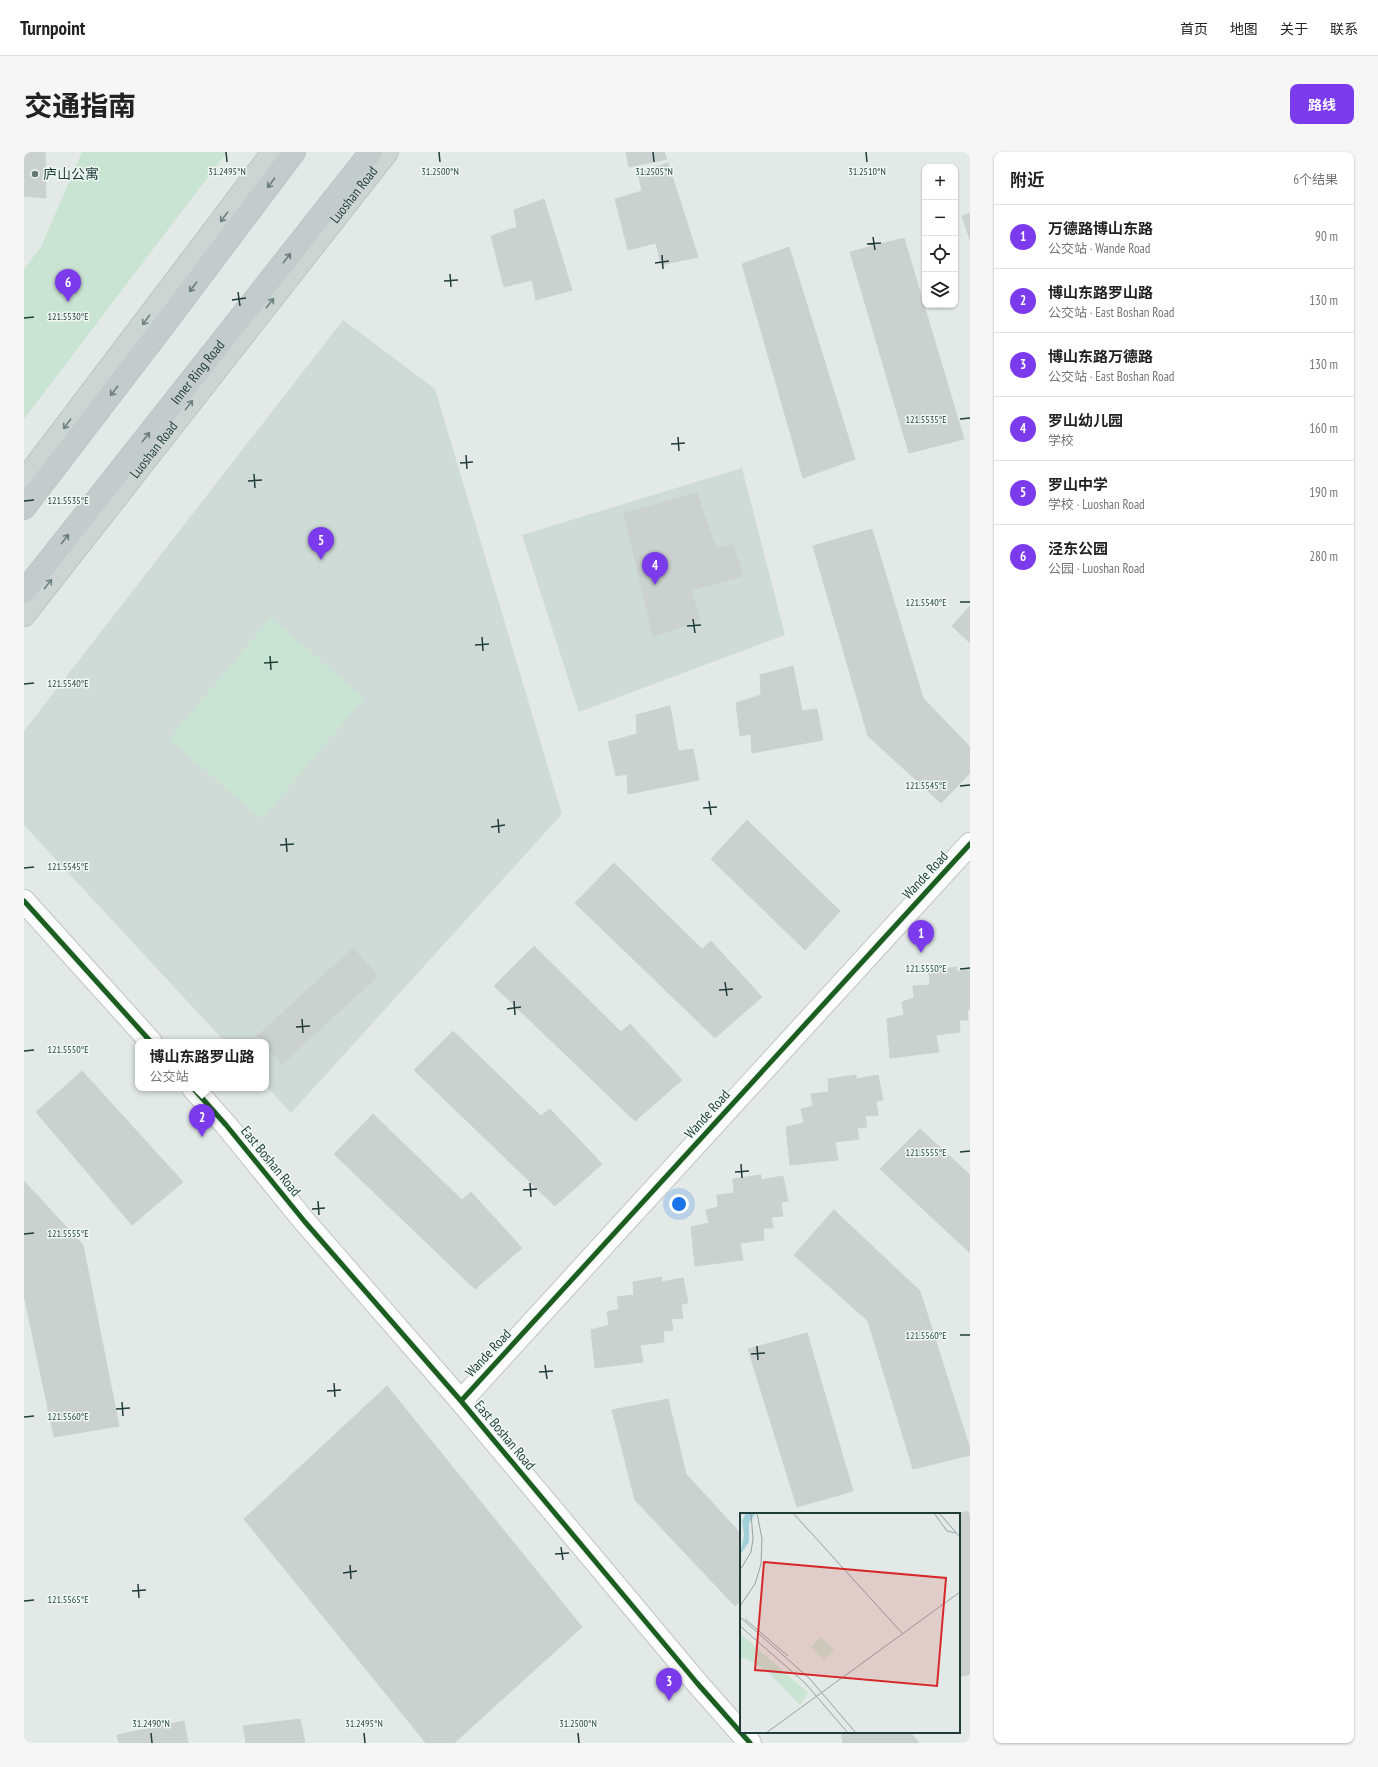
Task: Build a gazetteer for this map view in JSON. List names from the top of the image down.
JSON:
{
  "streets": {
    "highway": ["Inner Ring Road"],
    "main road": ["Luoshan Road"],
    "street": ["Wande Road", "East Boshan Road"]
  },
  "crossings": [
    ["Wande Road", "East Boshan Road"]
  ],
  "places": ["庐山公寓"],
  "page": {
    "header": "Turnpoint",
    "nav": [
      "首页",
      "地图",
      "关于",
      "联系"
    ],
    "title": "交通指南",
    "buttons": "路线",
    "heading": ["附近", "6个结果"],
    "map_buttons": ["+", "−"],
    "list": [
      {
        "mark": "1",
        "name": "万德路博山东路",
        "note": "公交站 · Wande Road",
        "value": "90 m"
      },
      {
        "mark": "2",
        "name": "博山东路罗山路",
        "note": "公交站 · East Boshan Road",
        "value": "130 m"
      },
      {
        "mark": "3",
        "name": "博山东路万德路",
        "note": "公交站 · East Boshan Road",
        "value": "130 m"
      },
      {
        "mark": "4",
        "name": "罗山幼儿园",
        "note": "学校",
        "value": "160 m"
      },
      {
        "mark": "5",
        "name": "罗山中学",
        "note": "学校 · Luoshan Road",
        "value": "190 m"
      },
      {
        "mark": "6",
        "name": "泾东公园",
        "note": "公园 · Luoshan Road",
        "value": "280 m"
      }
    ],
    "pins": [
      "6",
      "5",
      "4",
      "1",
      "2",
      "3"
    ],
    "popup": ["博山东路罗山路", "公交站"]
  },
  "coordinates": [
    "31.2495°N",
    "31.2500°N",
    "31.2505°N",
    "31.2510°N",
    "121.5530°E",
    "121.5535°E",
    "121.5540°E",
    "121.5545°E",
    "121.5550°E",
    "121.5555°E",
    "121.5560°E",
    "121.5565°E",
    "31.2490°N"
  ]
}
